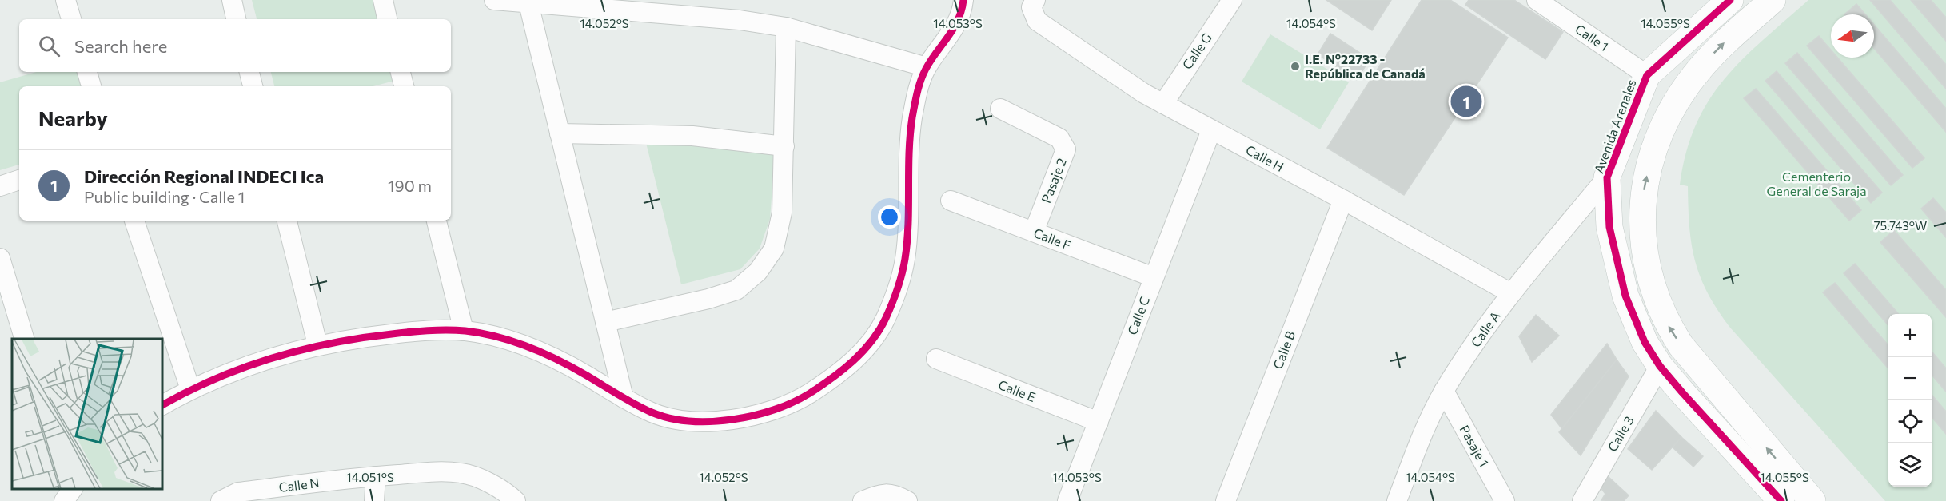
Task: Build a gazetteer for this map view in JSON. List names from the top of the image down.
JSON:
{
  "streets": {
    "street": [
      "Calle 1",
      "Calle G",
      "Avenida Arenales",
      "Calle H",
      "Pasaje 2",
      "Calle F",
      "Calle C",
      "Calle A",
      "Calle B",
      "Calle E",
      "Calle 3",
      "Pasaje 1",
      "Calle N"
    ]
  },
  "crossings": [
    ["Calle 1", "Avenida Arenales"],
    ["Calle G", "Calle H"],
    ["Avenida Arenales", "Calle A"],
    ["Avenida Arenales", "Calle 3"],
    ["Calle H", "Calle C"],
    ["Calle H", "Calle A"],
    ["Calle H", "Calle B"],
    ["Pasaje 2", "Calle F"],
    ["Calle F", "Calle C"],
    ["Calle C", "Calle E"],
    ["Calle A", "Pasaje 1"]
  ],
  "parks": ["Cementerio General de Saraja"],
  "places": ["I.E. Nº22733 - República de Canadá"],
  "north": "left",
  "page": {
    "search": "Search here",
    "pins": "1",
    "heading": "Nearby",
    "list": [
      {
        "mark": "1",
        "name": "Dirección Regional INDECI Ica",
        "note": "Public building · Calle 1",
        "value": "190 m"
      }
    ],
    "map_buttons": ["+", "−"]
  },
  "coordinates": [
    "14.052°S",
    "14.053°S",
    "14.054°S",
    "14.055°S",
    "75.743°W",
    "14.051°S"
  ]
}
